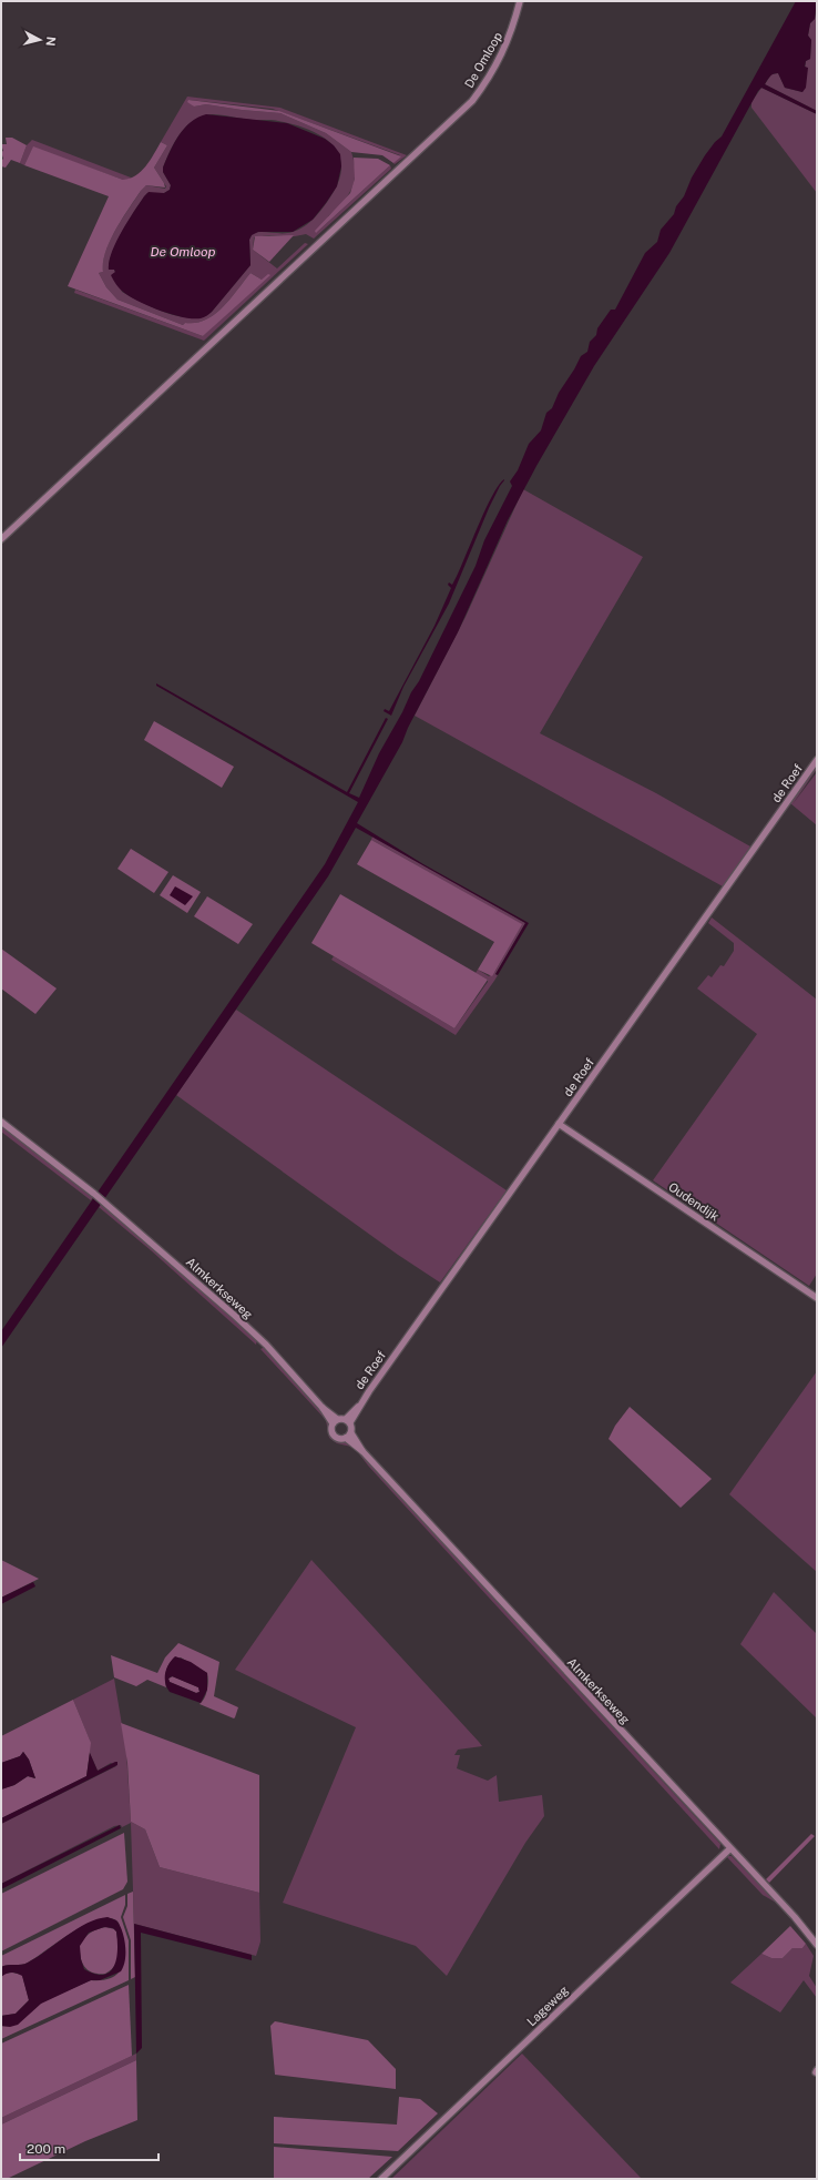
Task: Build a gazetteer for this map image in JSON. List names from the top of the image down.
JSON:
{
  "streets": {
    "street": [
      "De Omloop",
      "de Roef",
      "Oudendijk",
      "Almkerkseweg",
      "Lageweg"
    ]
  },
  "crossings": [
    ["de Roef", "Oudendijk"],
    ["de Roef", "Almkerkseweg"],
    ["Almkerkseweg", "Lageweg"]
  ],
  "water": ["De Omloop"],
  "scale_bar": "200 m",
  "north": "right"
}
